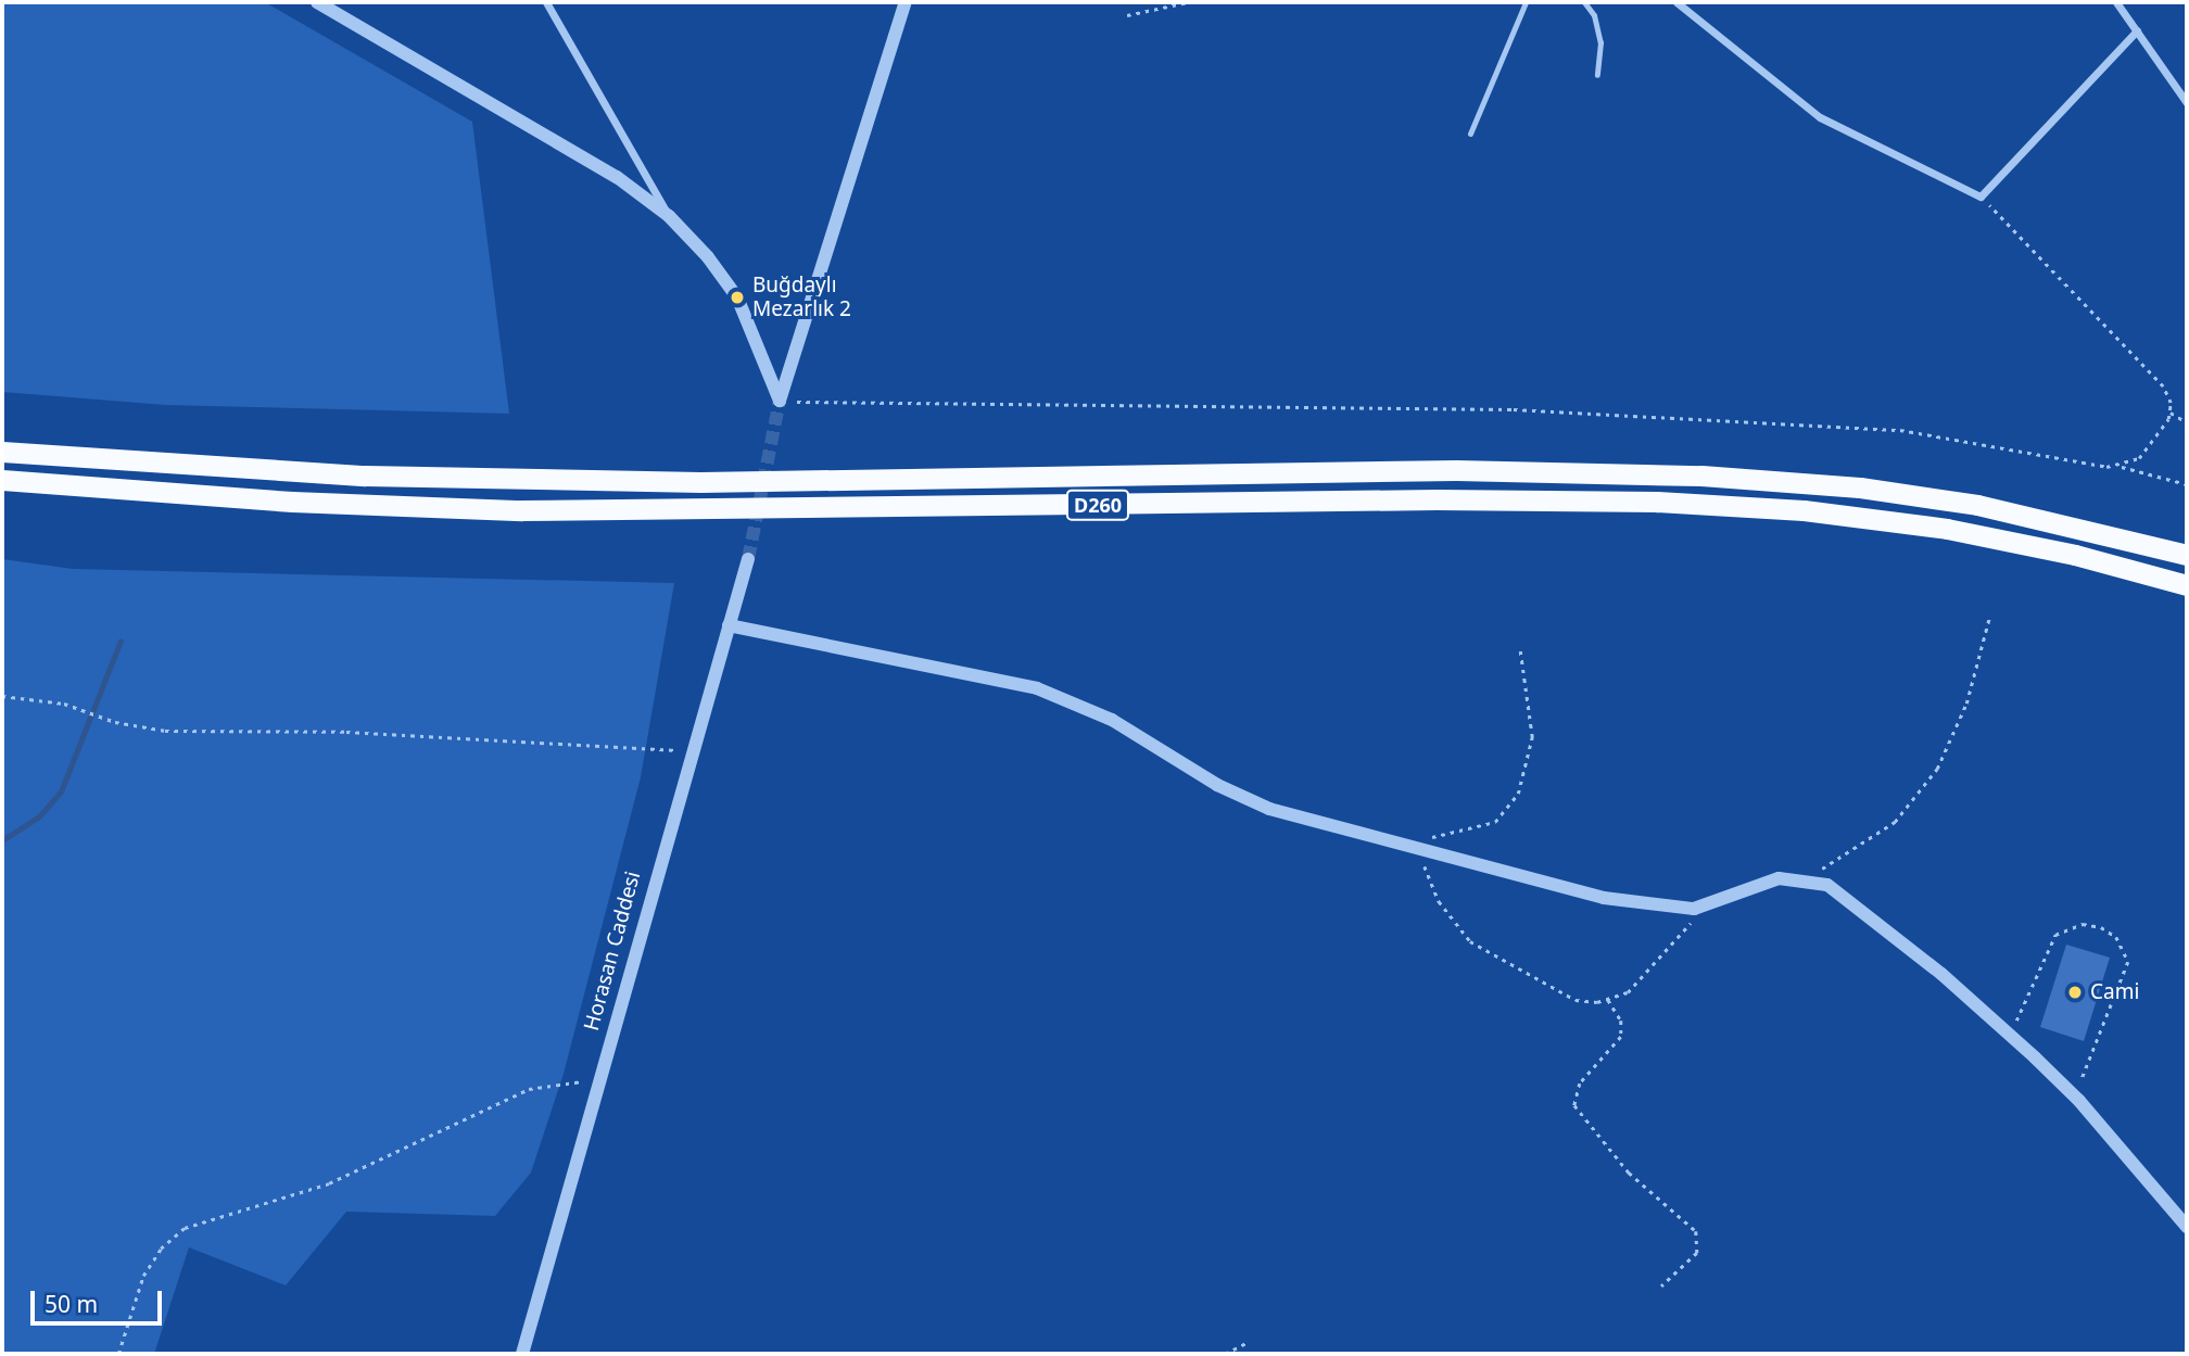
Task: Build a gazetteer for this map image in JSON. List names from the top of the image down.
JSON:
{
  "streets": {
    "highway": ["D260"],
    "street": ["Horasan Caddesi"]
  },
  "places": ["Buğdaylı Mezarlık 2", "Cami"],
  "scale_bar": "50 m"
}
